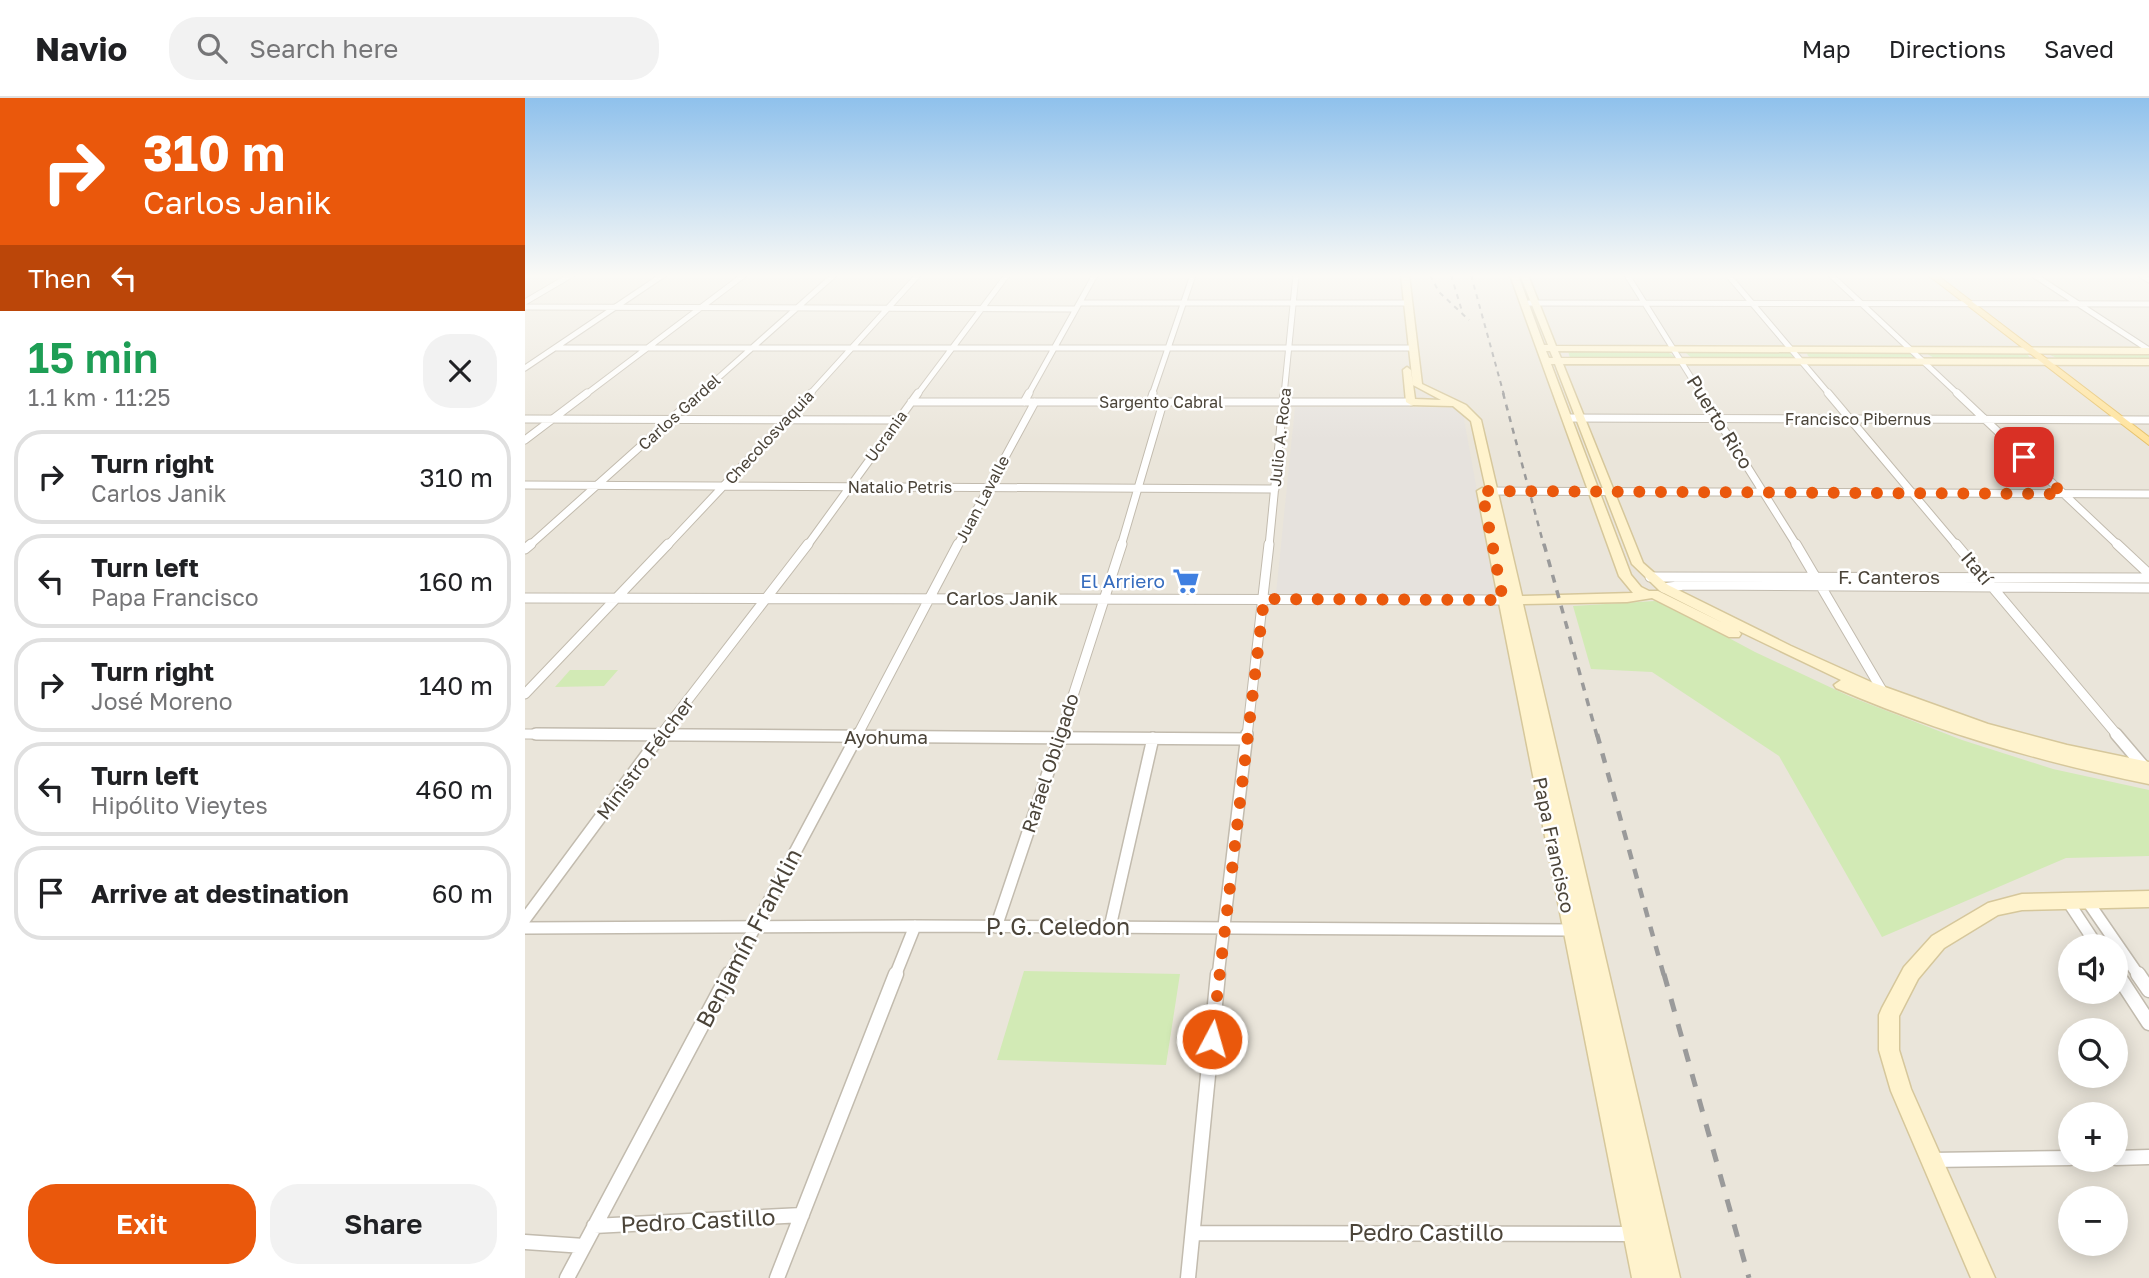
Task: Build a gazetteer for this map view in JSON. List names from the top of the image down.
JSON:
{
  "streets": {
    "main road": ["F. Canteros", "Carlos Janik", "Papa Francisco"],
    "street": [
      "Sargento Cabral",
      "Carlos Gardel",
      "Francisco Pibernus",
      "Puerto Rico",
      "Ucrania",
      "Checolosvaquia",
      "Julio A. Roca",
      "Natalio Petris",
      "Juan Lavalle",
      "Itatí",
      "Ayohuma",
      "Ministro Félcher",
      "Rafael Obligado",
      "P. G. Celedon",
      "Benjamín Franklin",
      "Pedro Castillo"
    ]
  },
  "crossings": [
    ["Sargento Cabral", "Ucrania"],
    ["Sargento Cabral", "Julio A. Roca"],
    ["Sargento Cabral", "Juan Lavalle"],
    ["Sargento Cabral", "Rafael Obligado"],
    ["Carlos Gardel", "Natalio Petris"],
    ["Francisco Pibernus", "Puerto Rico"],
    ["Francisco Pibernus", "Itatí"],
    ["Puerto Rico", "F. Canteros"],
    ["Ucrania", "Natalio Petris"],
    ["Ucrania", "Carlos Janik"],
    ["Ucrania", "Ministro Félcher"],
    ["Checolosvaquia", "Natalio Petris"],
    ["Checolosvaquia", "Carlos Janik"],
    ["Julio A. Roca", "Natalio Petris"],
    ["Julio A. Roca", "Carlos Janik"],
    ["Julio A. Roca", "Ayohuma"],
    ["Julio A. Roca", "P. G. Celedon"],
    ["Julio A. Roca", "Pedro Castillo"],
    ["Natalio Petris", "Juan Lavalle"],
    ["Natalio Petris", "Rafael Obligado"],
    ["Juan Lavalle", "Carlos Janik"],
    ["Juan Lavalle", "Benjamín Franklin"],
    ["Itatí", "F. Canteros"],
    ["F. Canteros", "Carlos Janik"],
    ["Carlos Janik", "Ministro Félcher"],
    ["Carlos Janik", "Rafael Obligado"],
    ["Carlos Janik", "Papa Francisco"],
    ["Carlos Janik", "Benjamín Franklin"],
    ["Ayohuma", "Ministro Félcher"],
    ["Ayohuma", "Rafael Obligado"],
    ["Ayohuma", "Benjamín Franklin"],
    ["Rafael Obligado", "P. G. Celedon"],
    ["Papa Francisco", "P. G. Celedon"],
    ["Papa Francisco", "Pedro Castillo"],
    ["P. G. Celedon", "Benjamín Franklin"],
    ["Benjamín Franklin", "Pedro Castillo"]
  ],
  "places": {
    "supermarket": ["El Arriero"]
  },
  "page": {
    "header": "Navio",
    "search": "Search here",
    "nav": ["Map", "Directions", "Saved"],
    "turn": ["310 m", "Carlos Janik"],
    "then": "Then",
    "heading": ["15 min", "1.1 km · 11:25"],
    "list": [
      {
        "name": "Turn right",
        "note": "Carlos Janik",
        "value": "310 m"
      },
      {
        "name": "Turn left",
        "note": "Papa Francisco",
        "value": "160 m"
      },
      {
        "name": "Turn right",
        "note": "José Moreno",
        "value": "140 m"
      },
      {
        "name": "Turn left",
        "note": "Hipólito Vieytes",
        "value": "460 m"
      },
      {
        "name": "Arrive at destination",
        "value": "60 m"
      }
    ],
    "map_buttons": ["+", "−"],
    "buttons": ["Exit", "Share"]
  }
}
